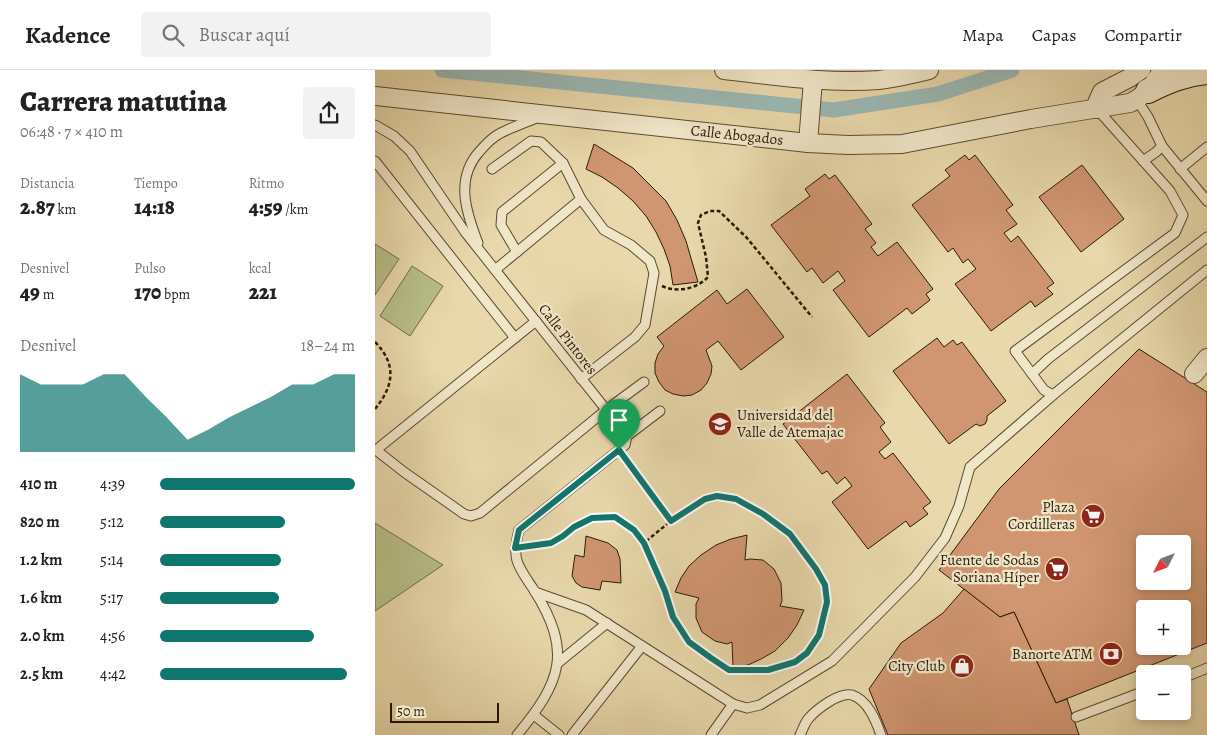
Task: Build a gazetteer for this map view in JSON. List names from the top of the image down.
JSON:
{
  "streets": {
    "street": ["Calle Abogados"],
    "lane": ["Calle Pintores"]
  },
  "crossings": [
    ["Calle Abogados", "Calle Pintores"]
  ],
  "places": {
    "school or university": ["Universidad del Valle de Atemajac"],
    "supermarket": ["Plaza Cordilleras", "Fuente de Sodas Soriana Híper"],
    "bank": ["Banorte ATM"],
    "shop": ["City Club"]
  },
  "scale_bar": "50 m",
  "north": "bottom left",
  "page": {
    "header": "Kadence",
    "search": "Buscar aquí",
    "nav": ["Mapa", "Capas", "Compartir"],
    "heading": ["Carrera matutina", "06:48 · 7 × 410 m"],
    "stats": [
      ["Distancia", "2.87 km"],
      ["Tiempo", "14:18"],
      ["Ritmo", "4:59 /km"],
      ["Desnivel", "49 m"],
      ["Pulso", "170 bpm"],
      ["kcal", "221"]
    ],
    "chart": ["Desnivel", "18–24 m"],
    "list": [
      {
        "name": "410 m",
        "note": "4:39"
      },
      {
        "name": "820 m",
        "note": "5:12"
      },
      {
        "name": "1.2 km",
        "note": "5:14"
      },
      {
        "name": "1.6 km",
        "note": "5:17"
      },
      {
        "name": "2.0 km",
        "note": "4:56"
      },
      {
        "name": "2.5 km",
        "note": "4:42"
      }
    ],
    "map_buttons": ["+", "−"],
    "scale": "50 m"
  }
}
